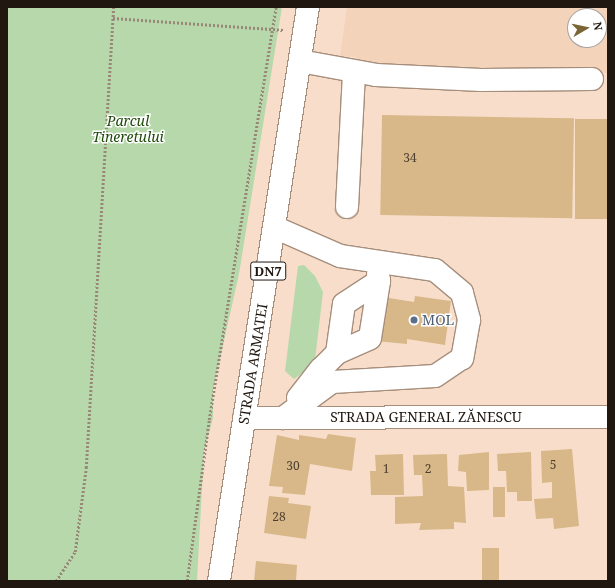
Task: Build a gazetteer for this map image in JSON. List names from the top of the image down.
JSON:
{
  "streets": {
    "main road": ["DN7", "STRADA ARMATEI", "STRADA GENERAL ZĂNESCU"]
  },
  "crossings": [
    ["DN7", "STRADA ARMATEI"],
    ["STRADA ARMATEI", "STRADA GENERAL ZĂNESCU"]
  ],
  "parks": ["Parcul Tineretului"],
  "places": ["MOL"],
  "house_numbers": [
    "34",
    "5",
    "30",
    "1",
    "2",
    "28"
  ],
  "north": "right"
}
